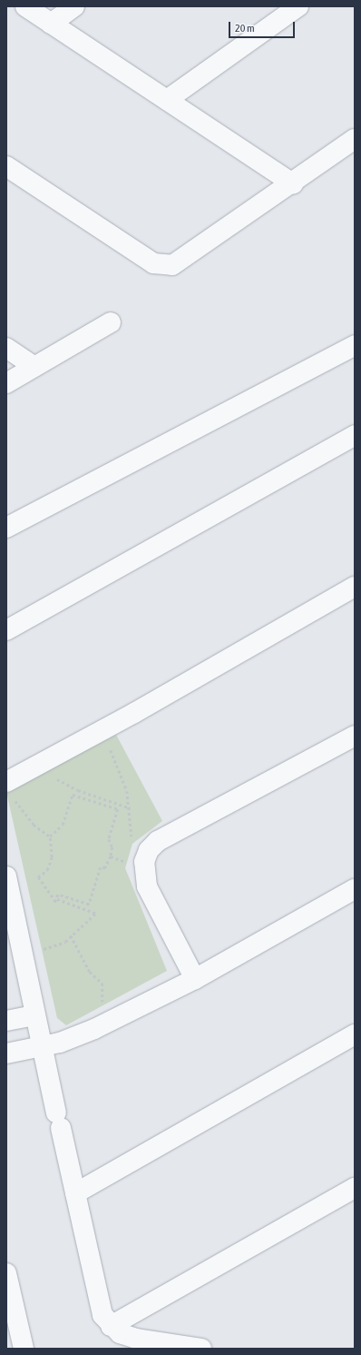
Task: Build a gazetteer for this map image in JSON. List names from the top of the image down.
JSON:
{
  "scale_bar": "20 m"
}
